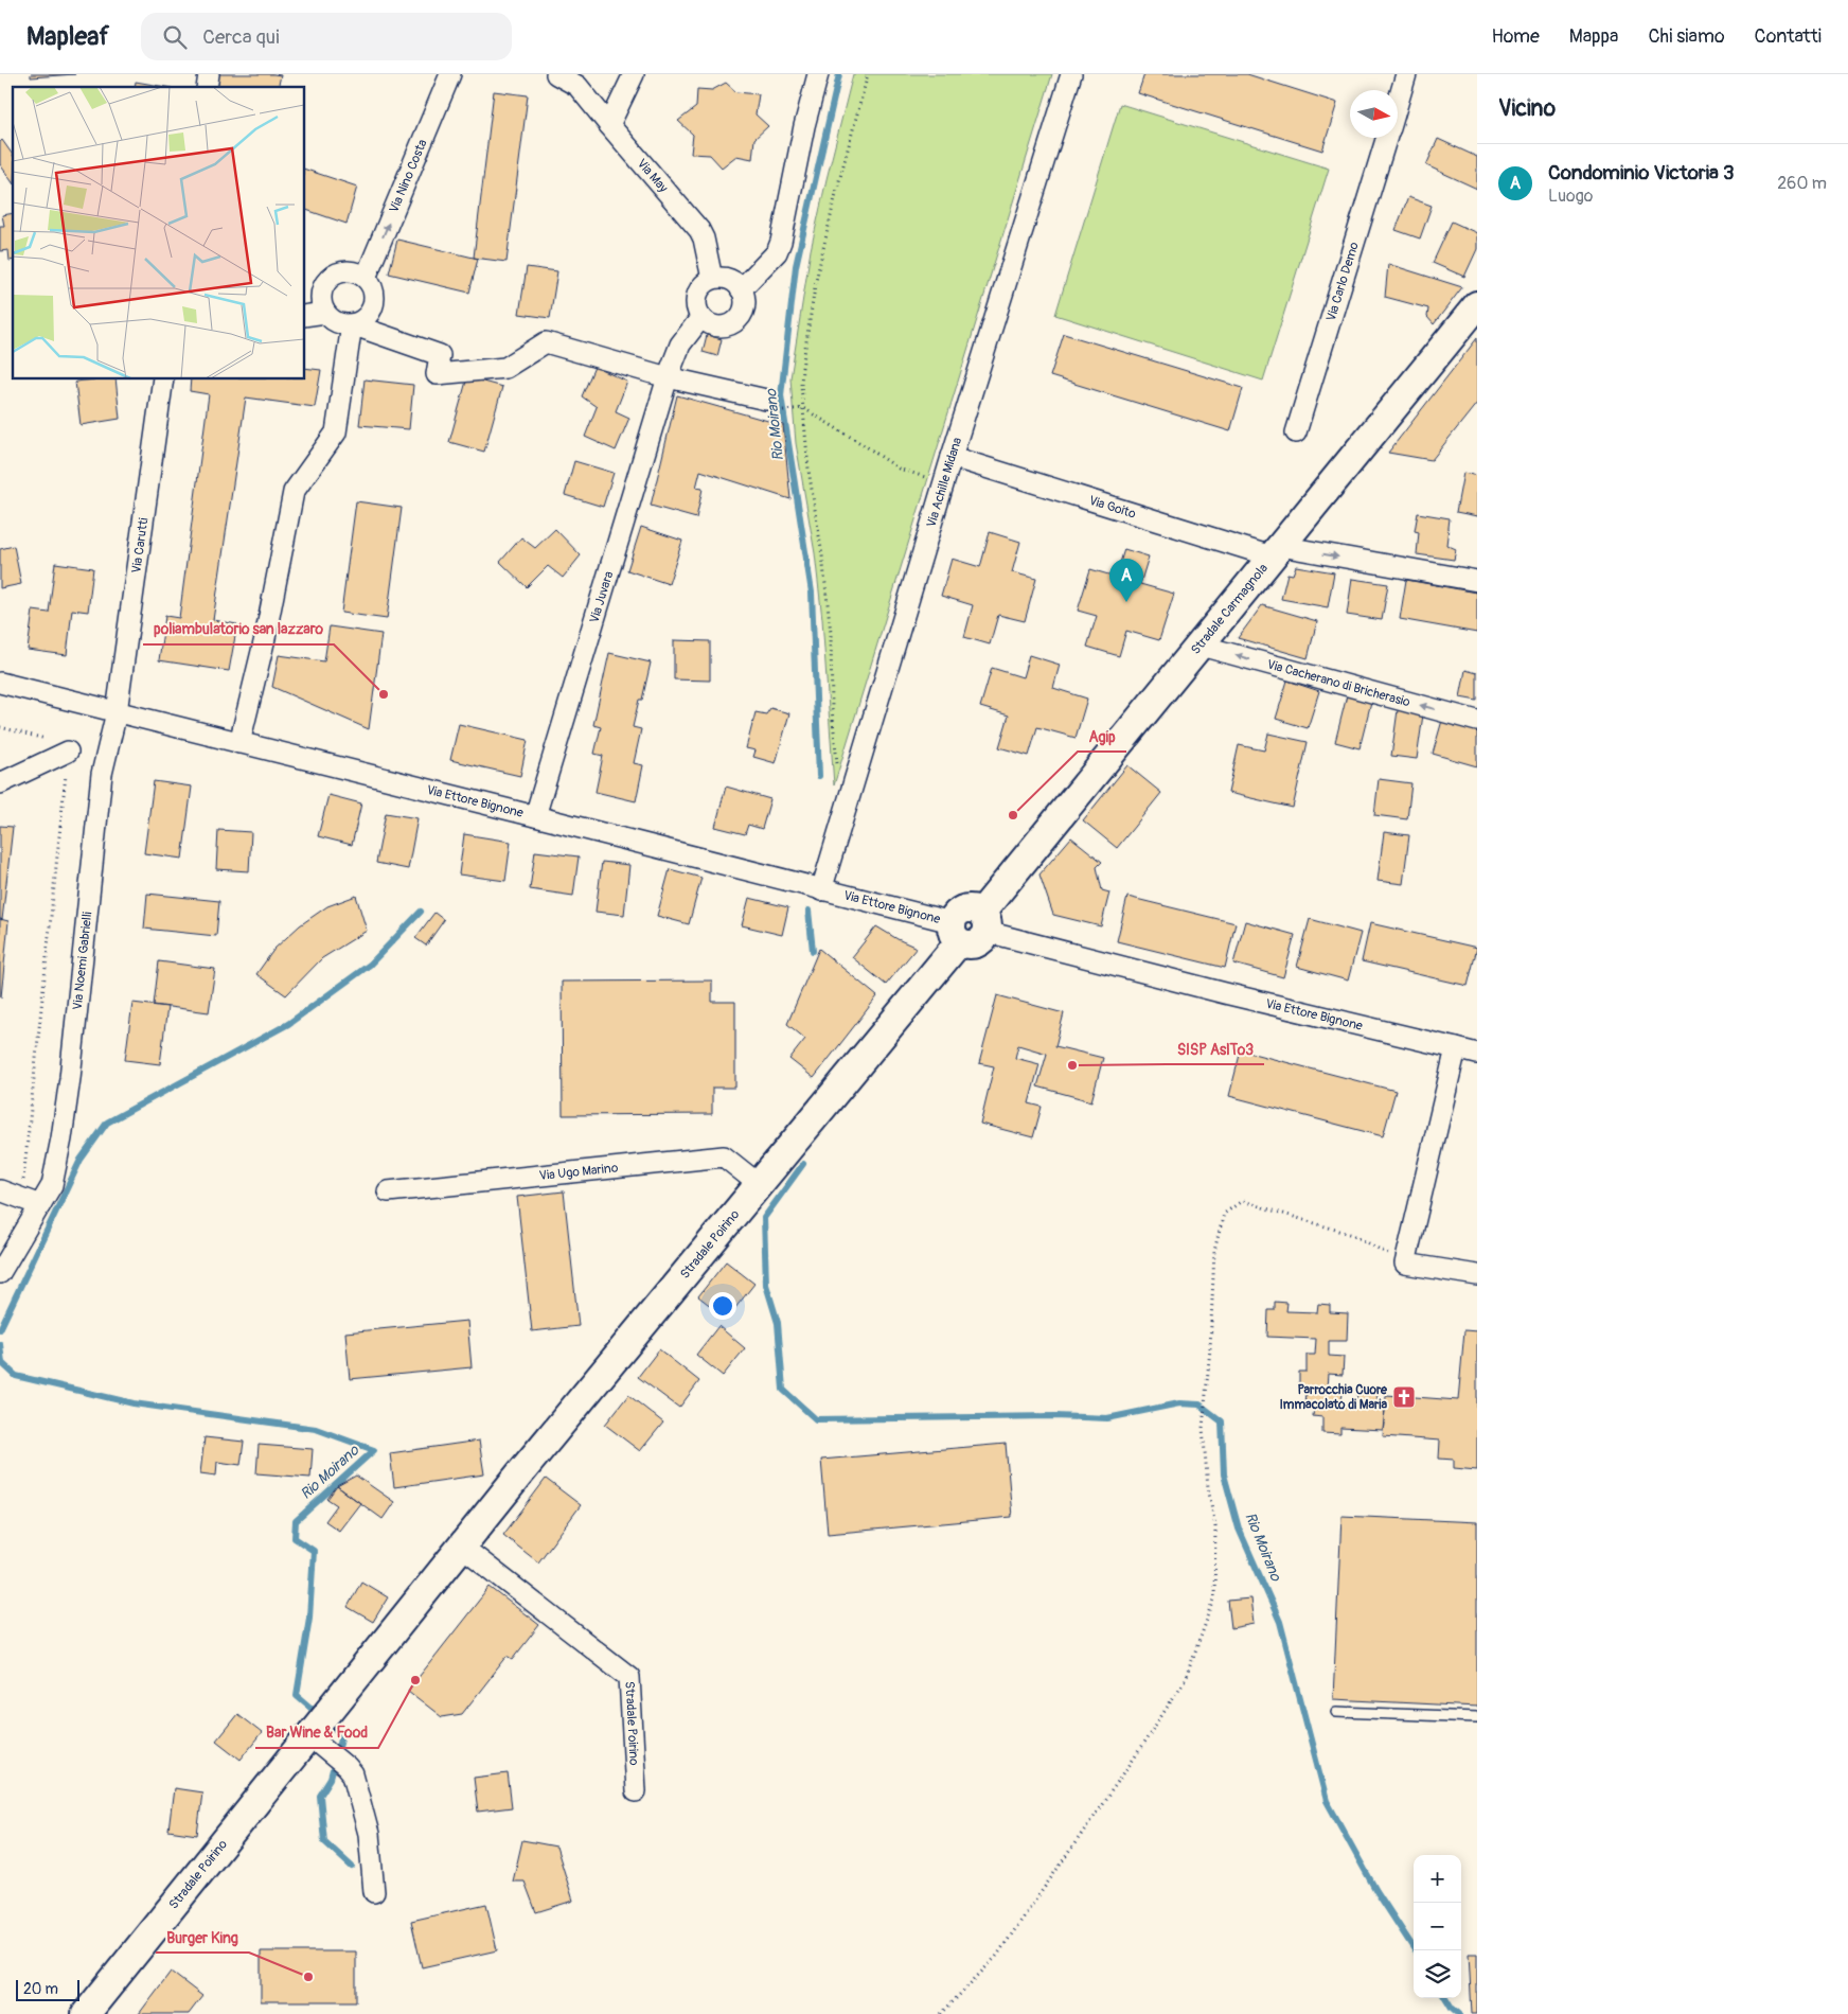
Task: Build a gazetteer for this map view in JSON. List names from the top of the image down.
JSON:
{
  "streets": {
    "main road": ["Stradale Carmagnola", "Stradale Poirino"],
    "street": [
      "Via Nino Costa",
      "Via May",
      "Via Carlo Demo",
      "Via Achille Midana",
      "Via Goito",
      "Via Carutti",
      "Via Juvara",
      "Via Cacherano di Bricherasio",
      "Via Ettore Bignone",
      "Via Noemi Gabrielli",
      "Via Ugo Marino"
    ]
  },
  "crossings": [
    ["Via May", "Via Juvara"],
    ["Via Achille Midana", "Via Goito"],
    ["Via Achille Midana", "Via Ettore Bignone"],
    ["Via Goito", "Stradale Carmagnola"],
    ["Via Carutti", "Via Ettore Bignone"],
    ["Via Carutti", "Via Noemi Gabrielli"],
    ["Via Juvara", "Via Ettore Bignone"],
    ["Stradale Carmagnola", "Via Cacherano di Bricherasio"],
    ["Stradale Carmagnola", "Via Ettore Bignone"],
    ["Stradale Carmagnola", "Stradale Poirino"],
    ["Via Ettore Bignone", "Via Noemi Gabrielli"],
    ["Via Ettore Bignone", "Stradale Poirino"],
    ["Via Ugo Marino", "Stradale Poirino"]
  ],
  "one_way": ["Via Nino Costa", "Via Goito", "Via Cacherano di Bricherasio"],
  "water": ["Rio Moirano"],
  "places": {
    "other": [
      "poliambulatorio san lazzaro",
      "Agip",
      "SISP AslTo3",
      "Bar Wine & Food",
      "Burger King"
    ],
    "church": ["Parrocchia Cuore Immacolato di Maria"]
  },
  "scale_bar": "20 m",
  "north": "right",
  "page": {
    "header": "Mapleaf",
    "search": "Cerca qui",
    "nav": [
      "Home",
      "Mappa",
      "Chi siamo",
      "Contatti"
    ],
    "heading": "Vicino",
    "list": [
      {
        "mark": "A",
        "name": "Condominio Victoria 3",
        "note": "Luogo",
        "value": "260 m"
      }
    ],
    "pins": "A",
    "map_buttons": ["+", "−"],
    "scale": "20 m"
  }
}
